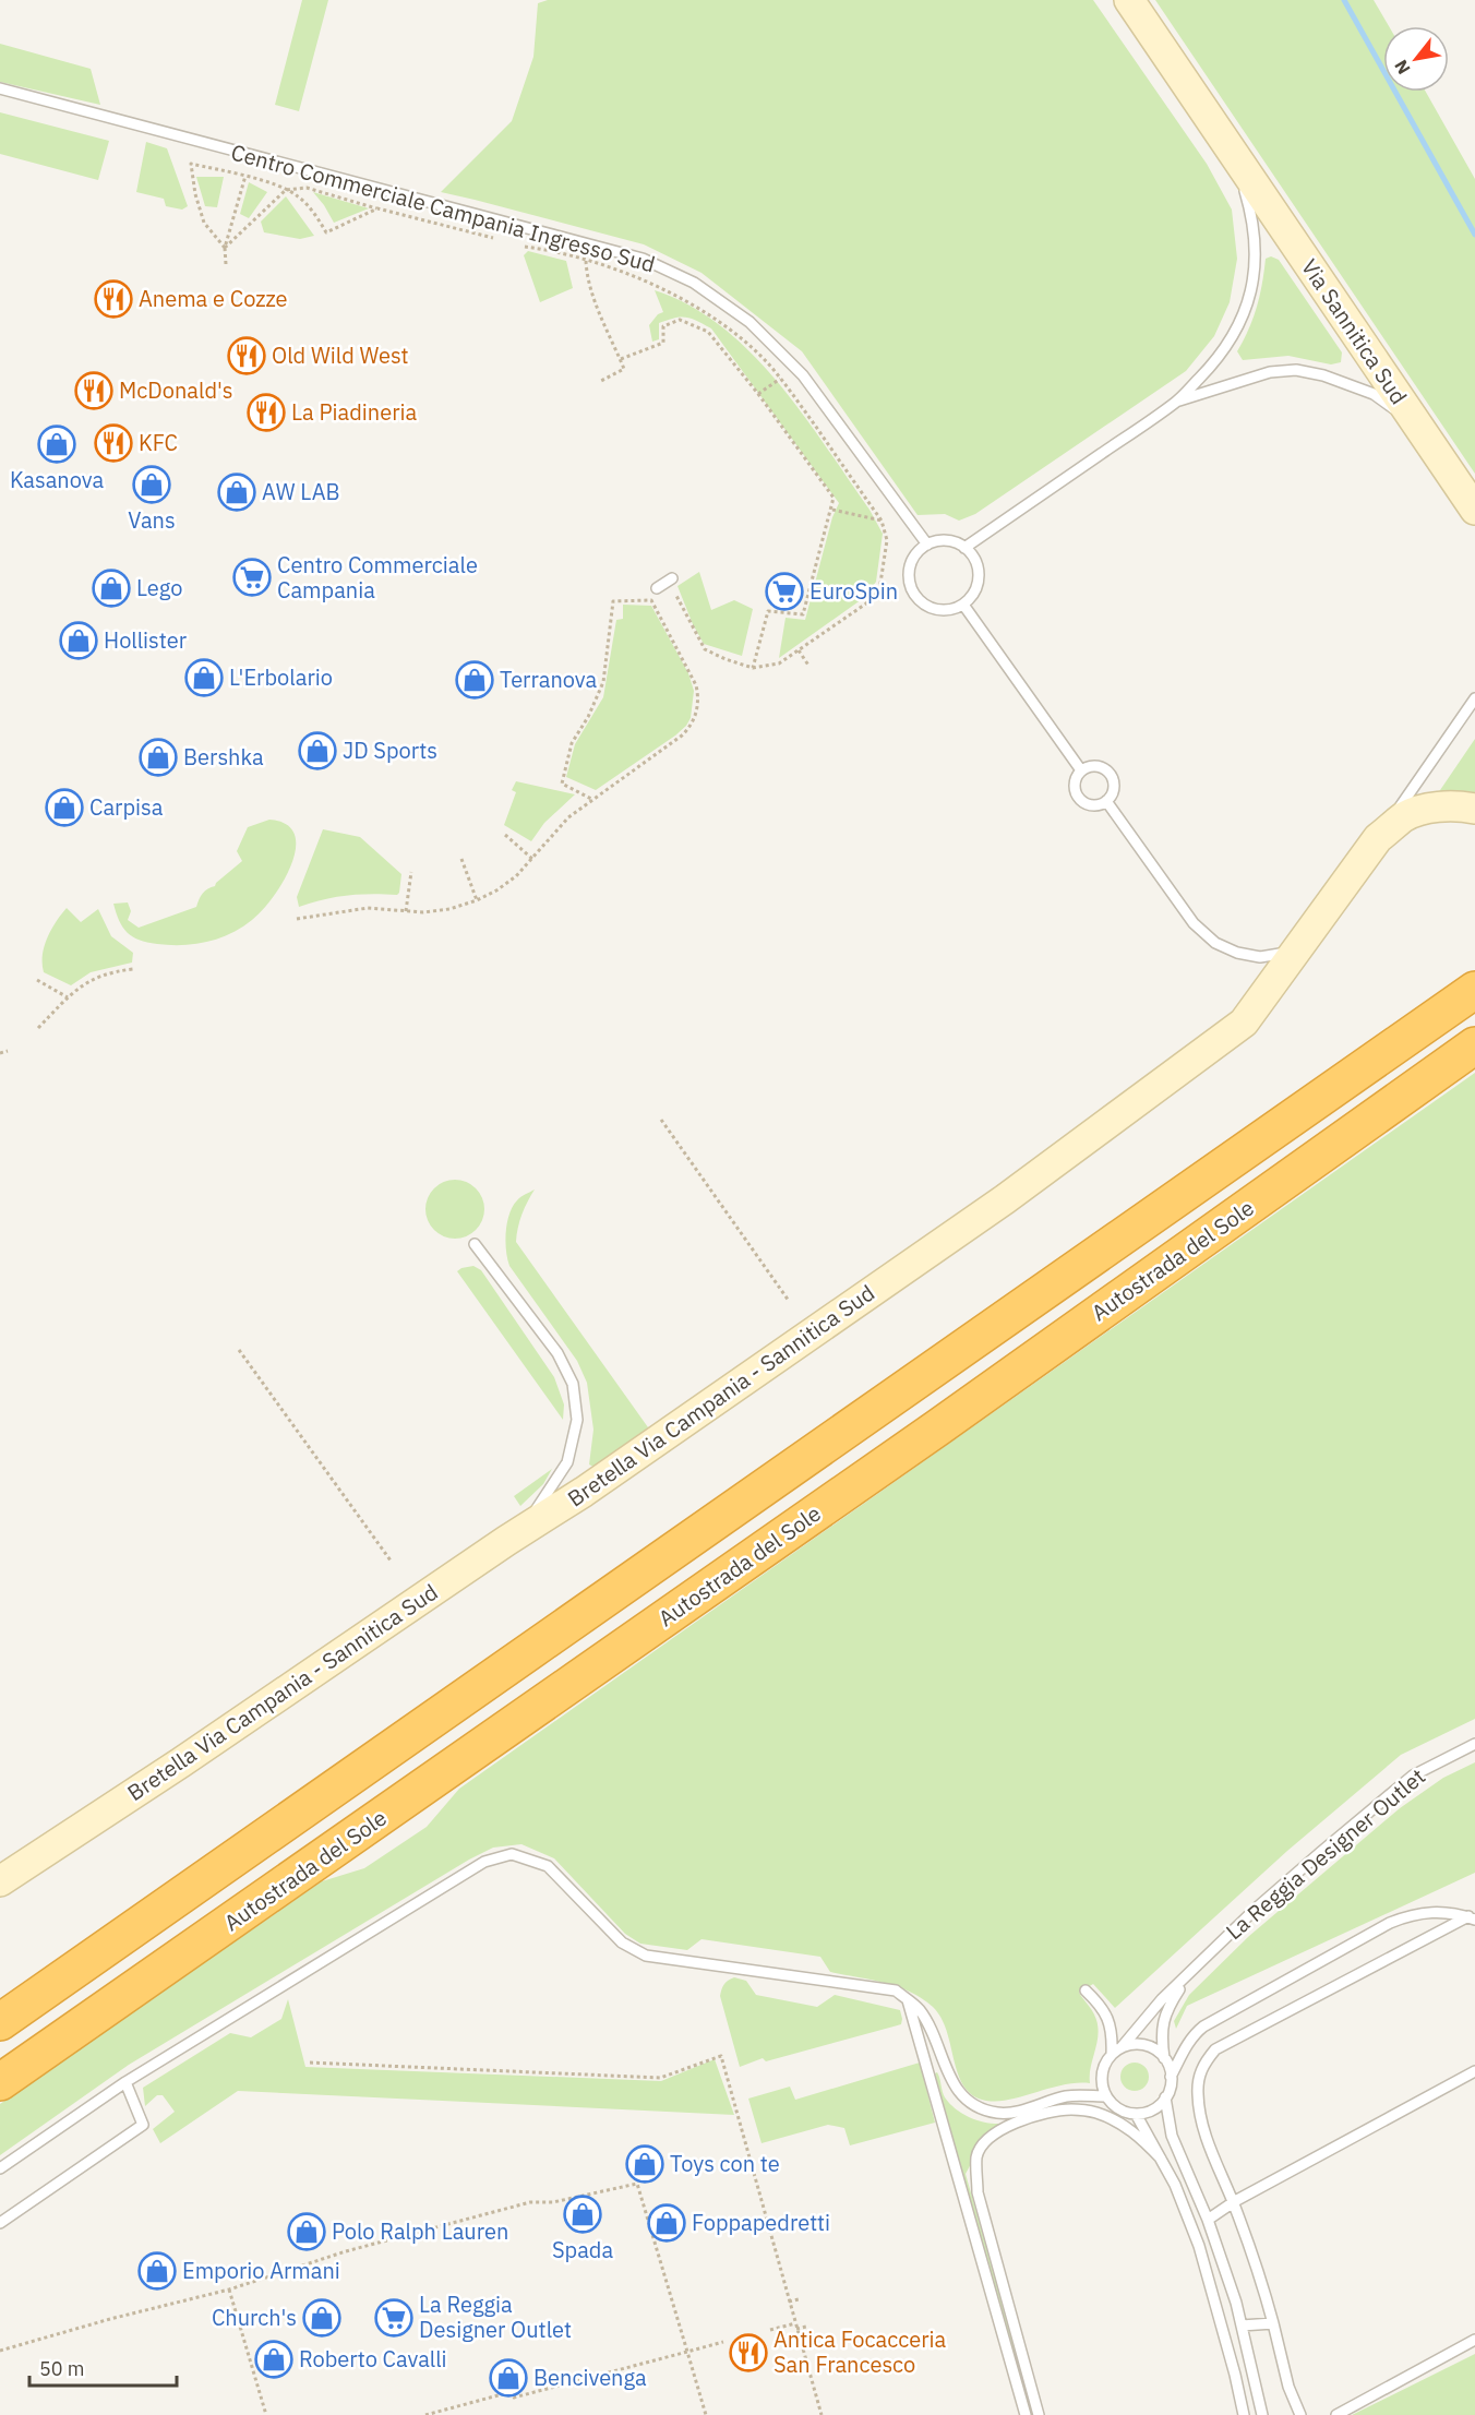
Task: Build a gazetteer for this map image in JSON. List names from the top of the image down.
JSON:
{
  "streets": {
    "highway": ["Autostrada del Sole"],
    "street": ["Via Sannitica Sud", "Bretella Via Campania - Sannitica Sud"],
    "lane": ["Centro Commerciale Campania Ingresso Sud", "La Reggia Designer Outlet"]
  },
  "places": {
    "restaurant": [
      "Anema e Cozze",
      "Old Wild West",
      "McDonald's",
      "La Piadineria",
      "KFC",
      "Antica Focacceria San Francesco"
    ],
    "shop": [
      "Kasanova",
      "Vans",
      "AW LAB",
      "Lego",
      "Hollister",
      "L'Erbolario",
      "Terranova",
      "JD Sports",
      "Bershka",
      "Carpisa",
      "Toys con te",
      "Spada",
      "Foppapedretti",
      "Polo Ralph Lauren",
      "Emporio Armani",
      "Church's",
      "Roberto Cavalli",
      "Bencivenga"
    ],
    "supermarket": ["Centro Commerciale Campania", "EuroSpin", "La Reggia Designer Outlet"]
  },
  "scale_bar": "50 m",
  "north": "bottom left"
}
